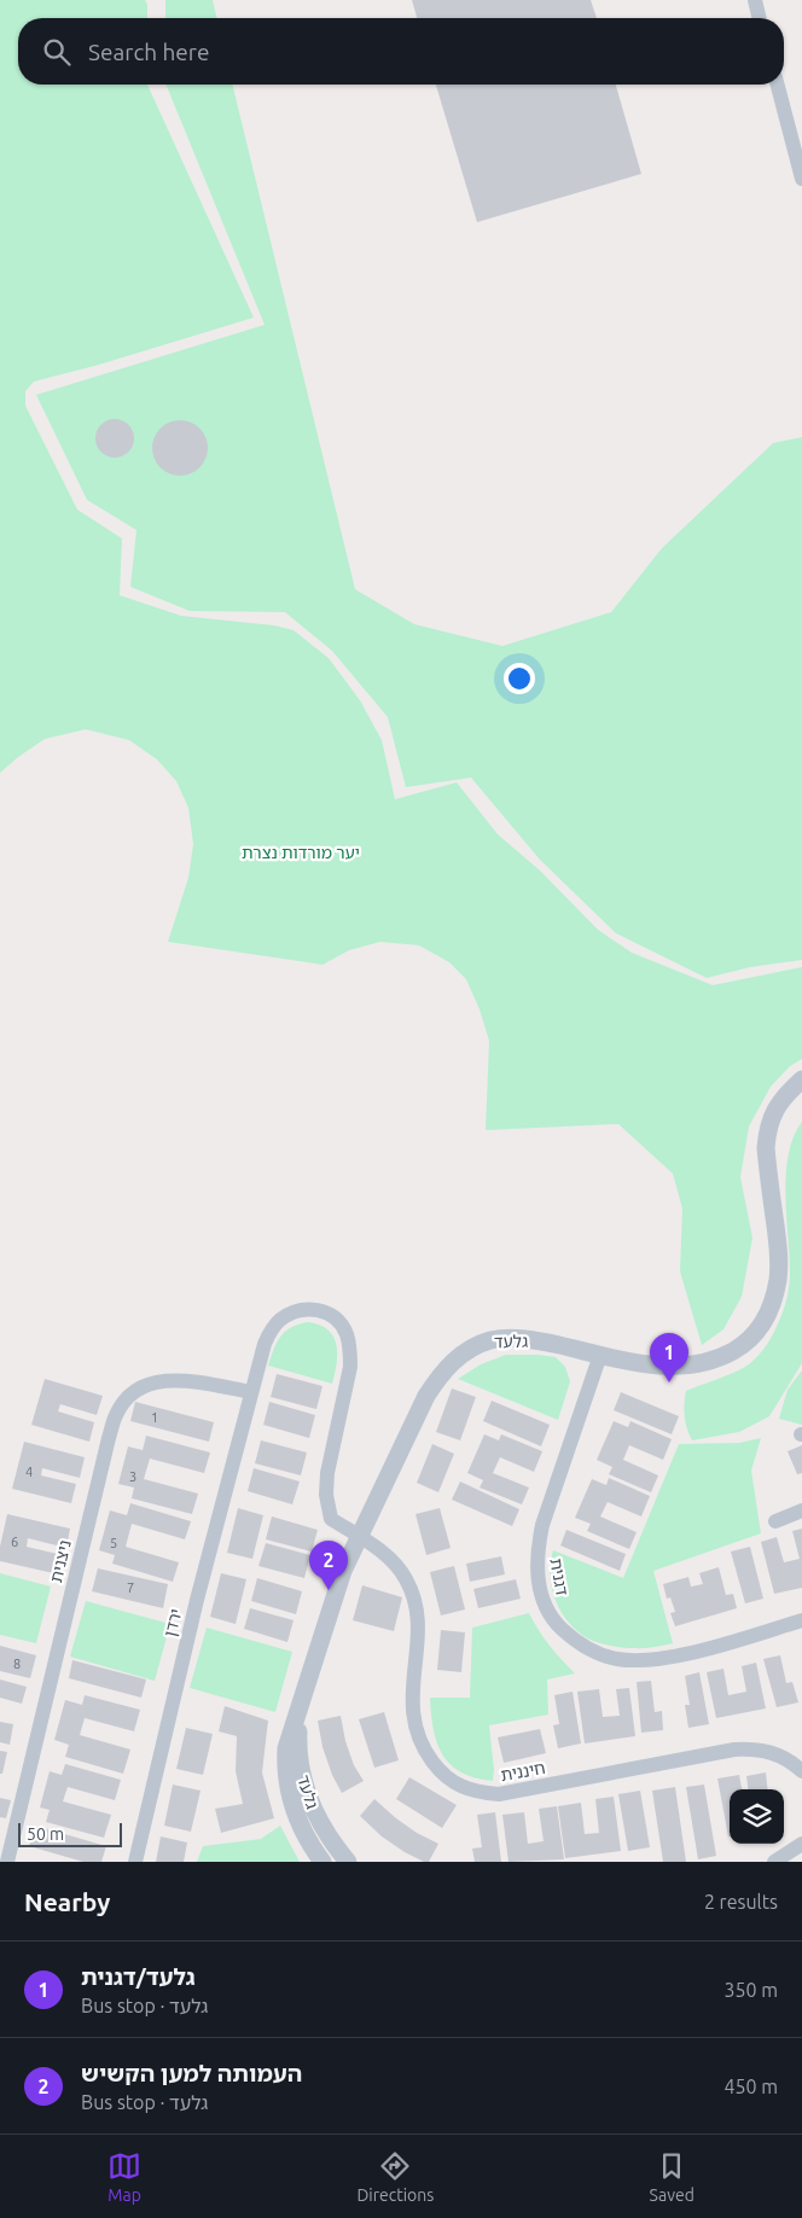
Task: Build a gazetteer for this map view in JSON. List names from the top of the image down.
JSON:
{
  "streets": {
    "street": [
      "גלעד",
      "ניצנית",
      "דגנית",
      "ירדן",
      "חיננית"
    ]
  },
  "crossings": [
    ["גלעד", "דגנית"],
    ["גלעד", "ירדן"],
    ["גלעד", "חיננית"],
    ["ניצנית", "ירדן"],
    ["ירדן", "חיננית"]
  ],
  "parks": ["יער מורדות נצרת"],
  "house_numbers": [
    "1",
    "4",
    "3",
    "6",
    "5",
    "7",
    "8"
  ],
  "scale_bar": "50 m",
  "page": {
    "search": "Search here",
    "pins": ["1", "2"],
    "scale": "50 m",
    "heading": ["Nearby", "2 results"],
    "list": [
      {
        "mark": "1",
        "name": "גלעד/דגנית",
        "note": "Bus stop · גלעד",
        "value": "350 m"
      },
      {
        "mark": "2",
        "name": "העמותה למען הקשיש",
        "note": "Bus stop · גלעד",
        "value": "450 m"
      }
    ],
    "nav": ["Map", "Directions", "Saved"]
  }
}
